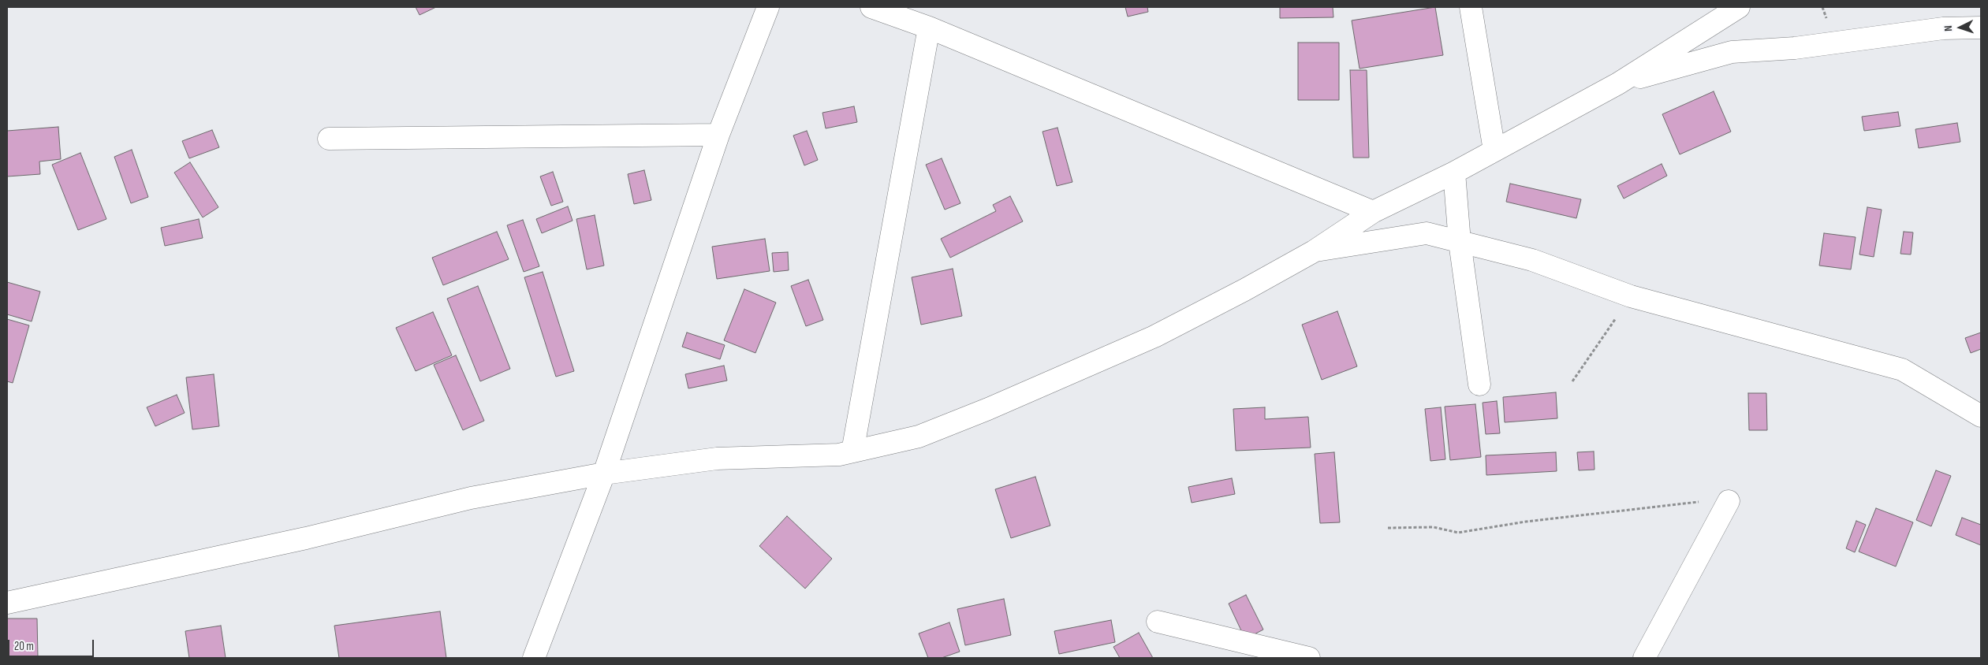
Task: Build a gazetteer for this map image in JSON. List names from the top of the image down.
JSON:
{
  "scale_bar": "20 m",
  "north": "left"
}
